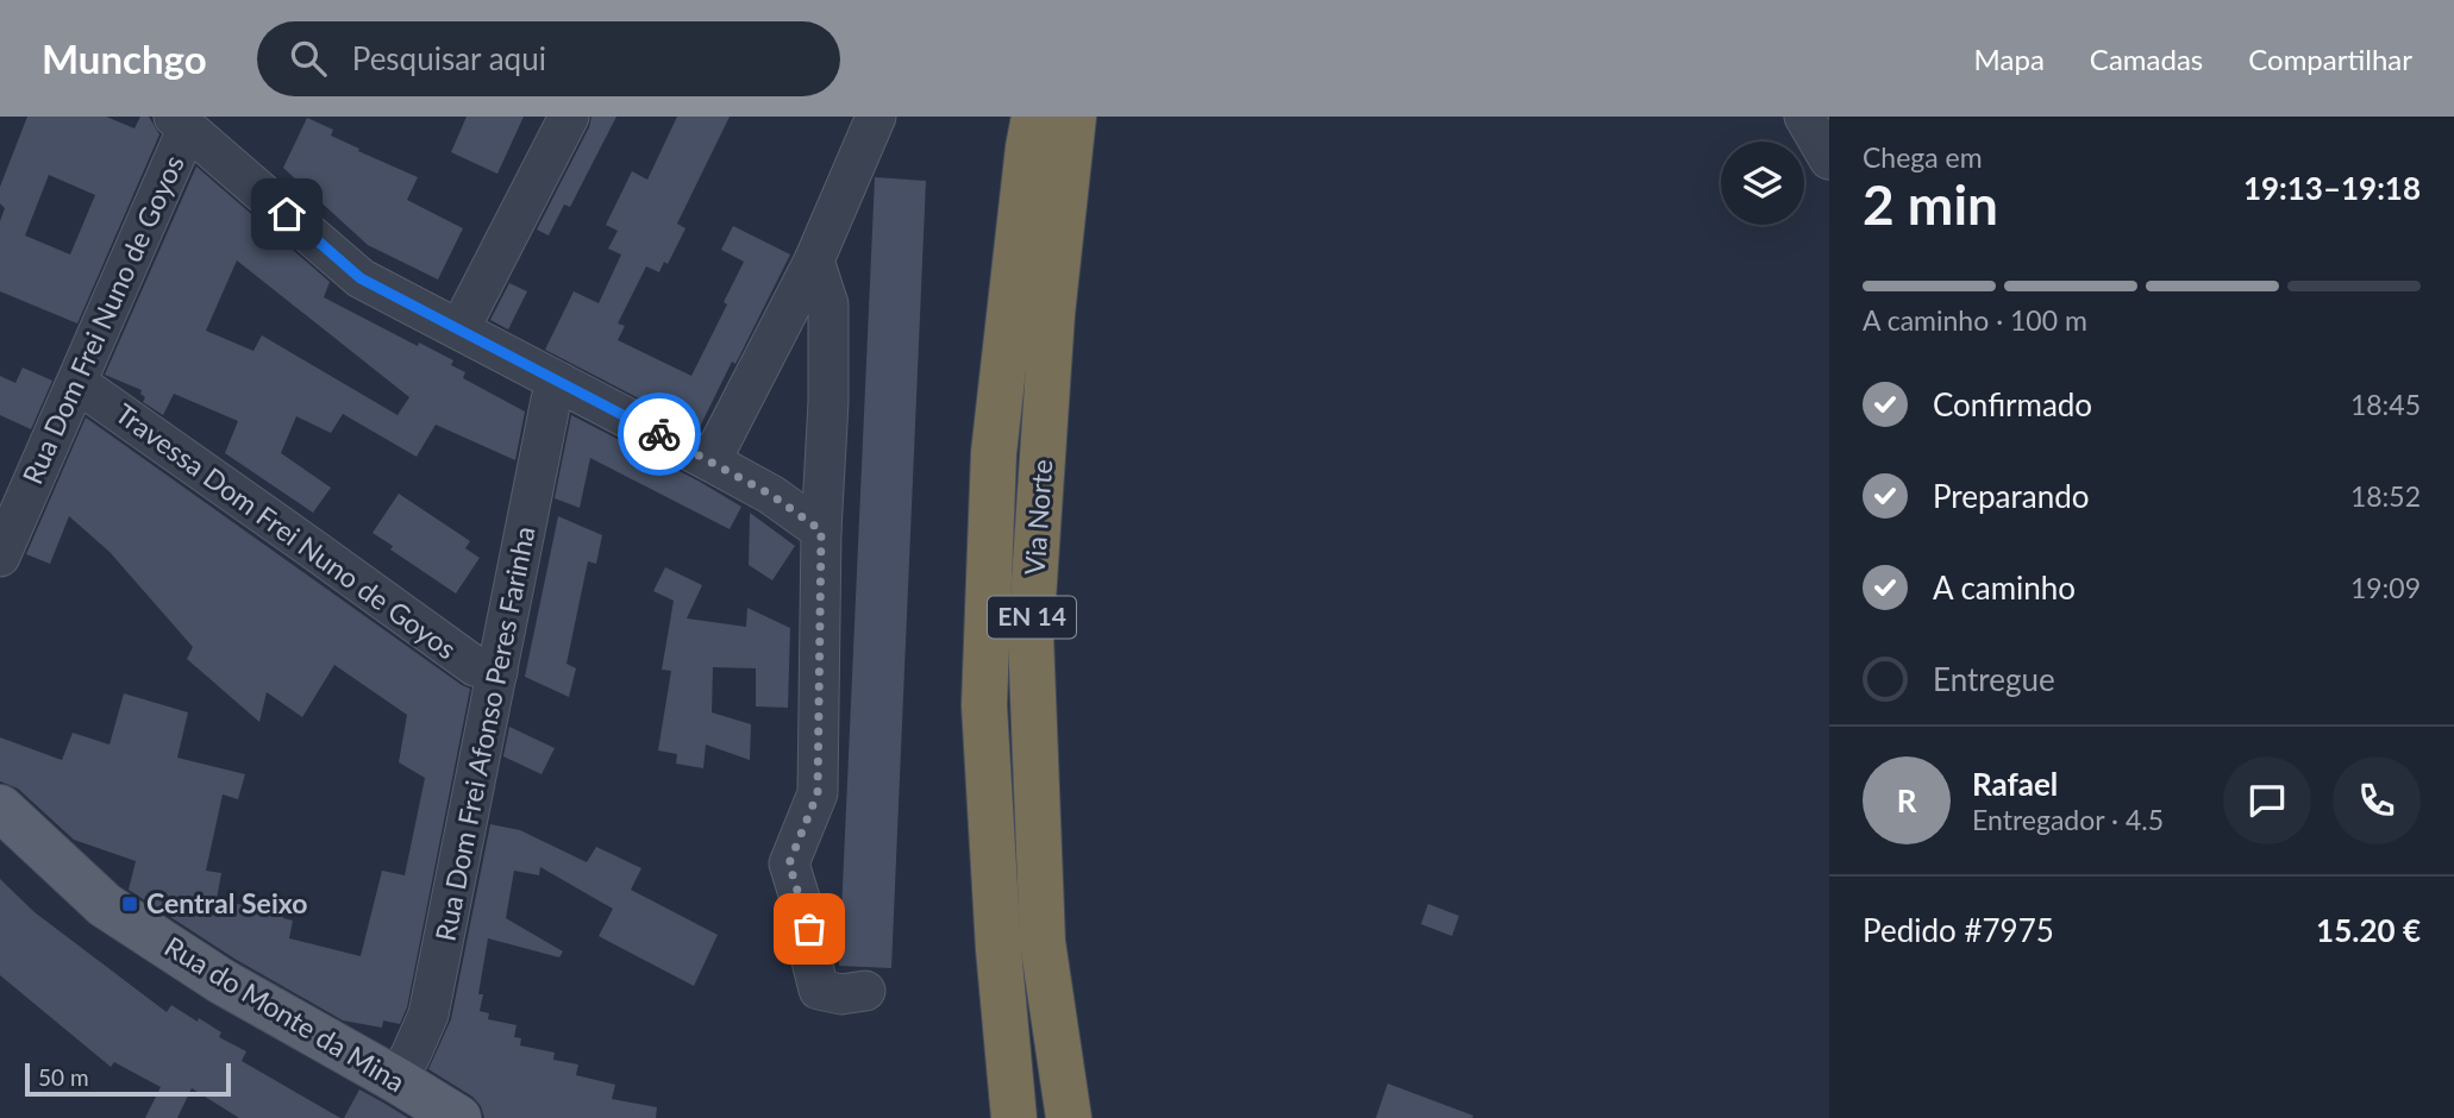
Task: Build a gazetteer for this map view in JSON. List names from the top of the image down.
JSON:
{
  "streets": {
    "highway": ["Via Norte", "EN 14"],
    "main road": ["Rua do Monte da Mina"],
    "street": ["Rua Dom Frei Nuno de Goyos", "Travessa Dom Frei Nuno de Goyos", "Rua Dom Frei Afonso Peres Farinha"]
  },
  "crossings": [
    ["Rua Dom Frei Nuno de Goyos", "Travessa Dom Frei Nuno de Goyos"],
    ["Travessa Dom Frei Nuno de Goyos", "Rua Dom Frei Afonso Peres Farinha"],
    ["Rua Dom Frei Afonso Peres Farinha", "Rua do Monte da Mina"]
  ],
  "places": {
    "transit": ["Central Seixo"]
  },
  "scale_bar": "50 m",
  "page": {
    "header": "Munchgo",
    "search": "Pesquisar aqui",
    "nav": ["Mapa", "Camadas", "Compartilhar"],
    "heading": ["2 min", "Chega em", "19:13–19:18"],
    "panel": [
      "Rafael",
      "Entregador · 4.5",
      "Pedido #7975",
      "15.20 €"
    ],
    "bar": "A caminho · 100 m",
    "list": [
      ["Confirmado", "18:45"],
      ["Preparando", "18:52"],
      ["A caminho", "19:09"],
      "Entregue"
    ],
    "round": "R",
    "scale": "50 m"
  }
}
